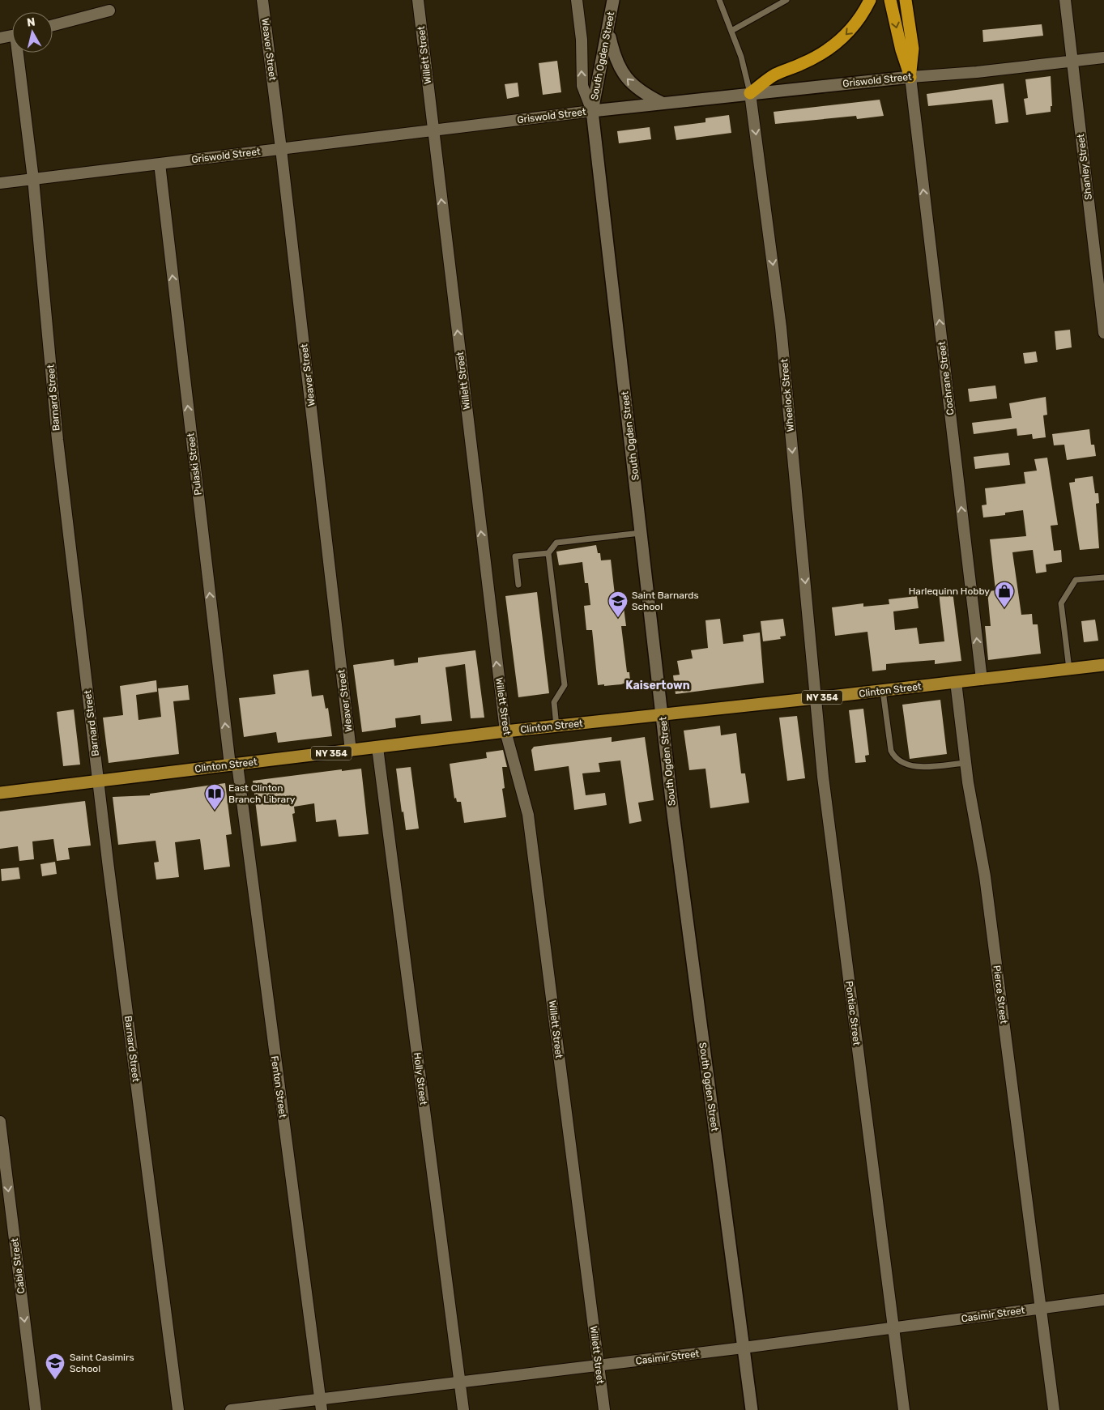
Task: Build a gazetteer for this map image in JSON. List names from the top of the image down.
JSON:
{
  "streets": {
    "main road": ["Clinton Street", "NY 354"],
    "street": [
      "Weaver Street",
      "Willett Street",
      "South Ogden Street",
      "Griswold Street",
      "Shanley Street",
      "Cochrane Street",
      "Wheelock Street",
      "Barnard Street",
      "Pulaski Street",
      "Pierce Street",
      "Pontiac Street",
      "Holly Street",
      "Fenton Street",
      "Cable Street",
      "Casimir Street"
    ]
  },
  "crossings": [
    ["Weaver Street", "Griswold Street"],
    ["Weaver Street", "Clinton Street"],
    ["Willett Street", "Griswold Street"],
    ["Willett Street", "Clinton Street"],
    ["Willett Street", "Casimir Street"],
    ["South Ogden Street", "Griswold Street"],
    ["South Ogden Street", "Clinton Street"],
    ["South Ogden Street", "Casimir Street"],
    ["Griswold Street", "Shanley Street"],
    ["Griswold Street", "Cochrane Street"],
    ["Griswold Street", "Wheelock Street"],
    ["Griswold Street", "Barnard Street"],
    ["Griswold Street", "Pulaski Street"],
    ["Cochrane Street", "Clinton Street"],
    ["Wheelock Street", "Clinton Street"],
    ["Wheelock Street", "Pontiac Street"],
    ["Barnard Street", "Clinton Street"],
    ["Pulaski Street", "Clinton Street"],
    ["Pulaski Street", "Fenton Street"],
    ["Clinton Street", "Pierce Street"],
    ["Clinton Street", "Pontiac Street"],
    ["Clinton Street", "Holly Street"],
    ["Clinton Street", "Fenton Street"],
    ["Pierce Street", "Casimir Street"],
    ["Pontiac Street", "Casimir Street"],
    ["Holly Street", "Casimir Street"],
    ["Fenton Street", "Casimir Street"]
  ],
  "one_way": [
    "Willett Street",
    "Cochrane Street",
    "Wheelock Street",
    "Pulaski Street",
    "Cable Street"
  ],
  "districts": ["Kaisertown"],
  "places": {
    "shop": ["Harlequinn Hobby"],
    "school or university": ["Saint Barnards School", "Saint Casimirs School"],
    "library": ["East Clinton Branch Library"]
  },
  "north": "top"
}
